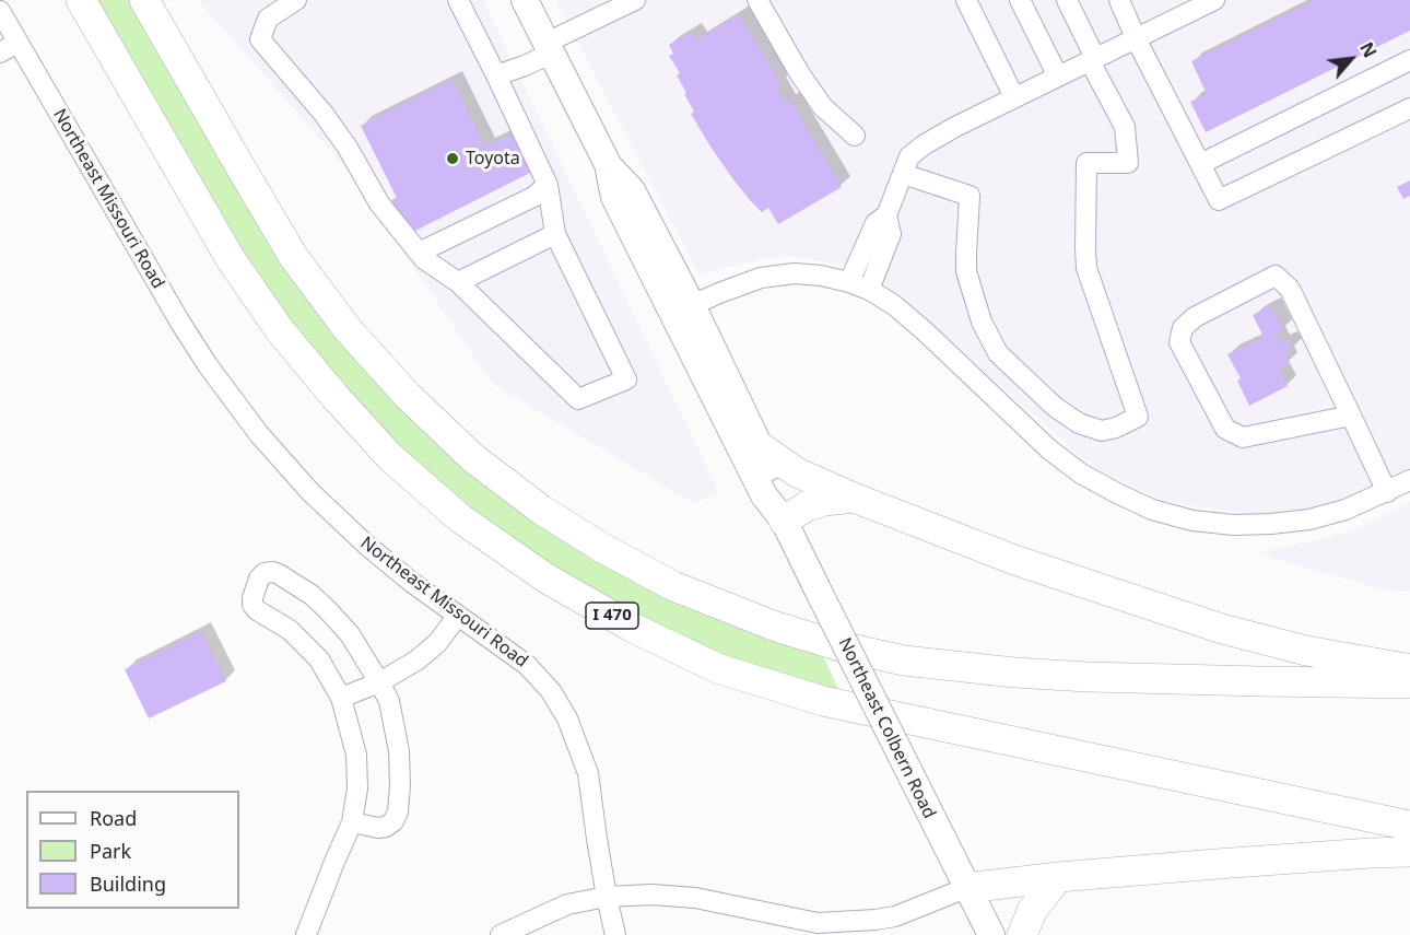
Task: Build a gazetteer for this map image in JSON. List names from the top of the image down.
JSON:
{
  "streets": {
    "highway": ["I 470"],
    "main road": ["Northeast Colbern Road"],
    "street": ["Northeast Missouri Road"]
  },
  "places": ["Toyota"],
  "legend": ["Road", "Park", "Building"],
  "north": "top right"
}
